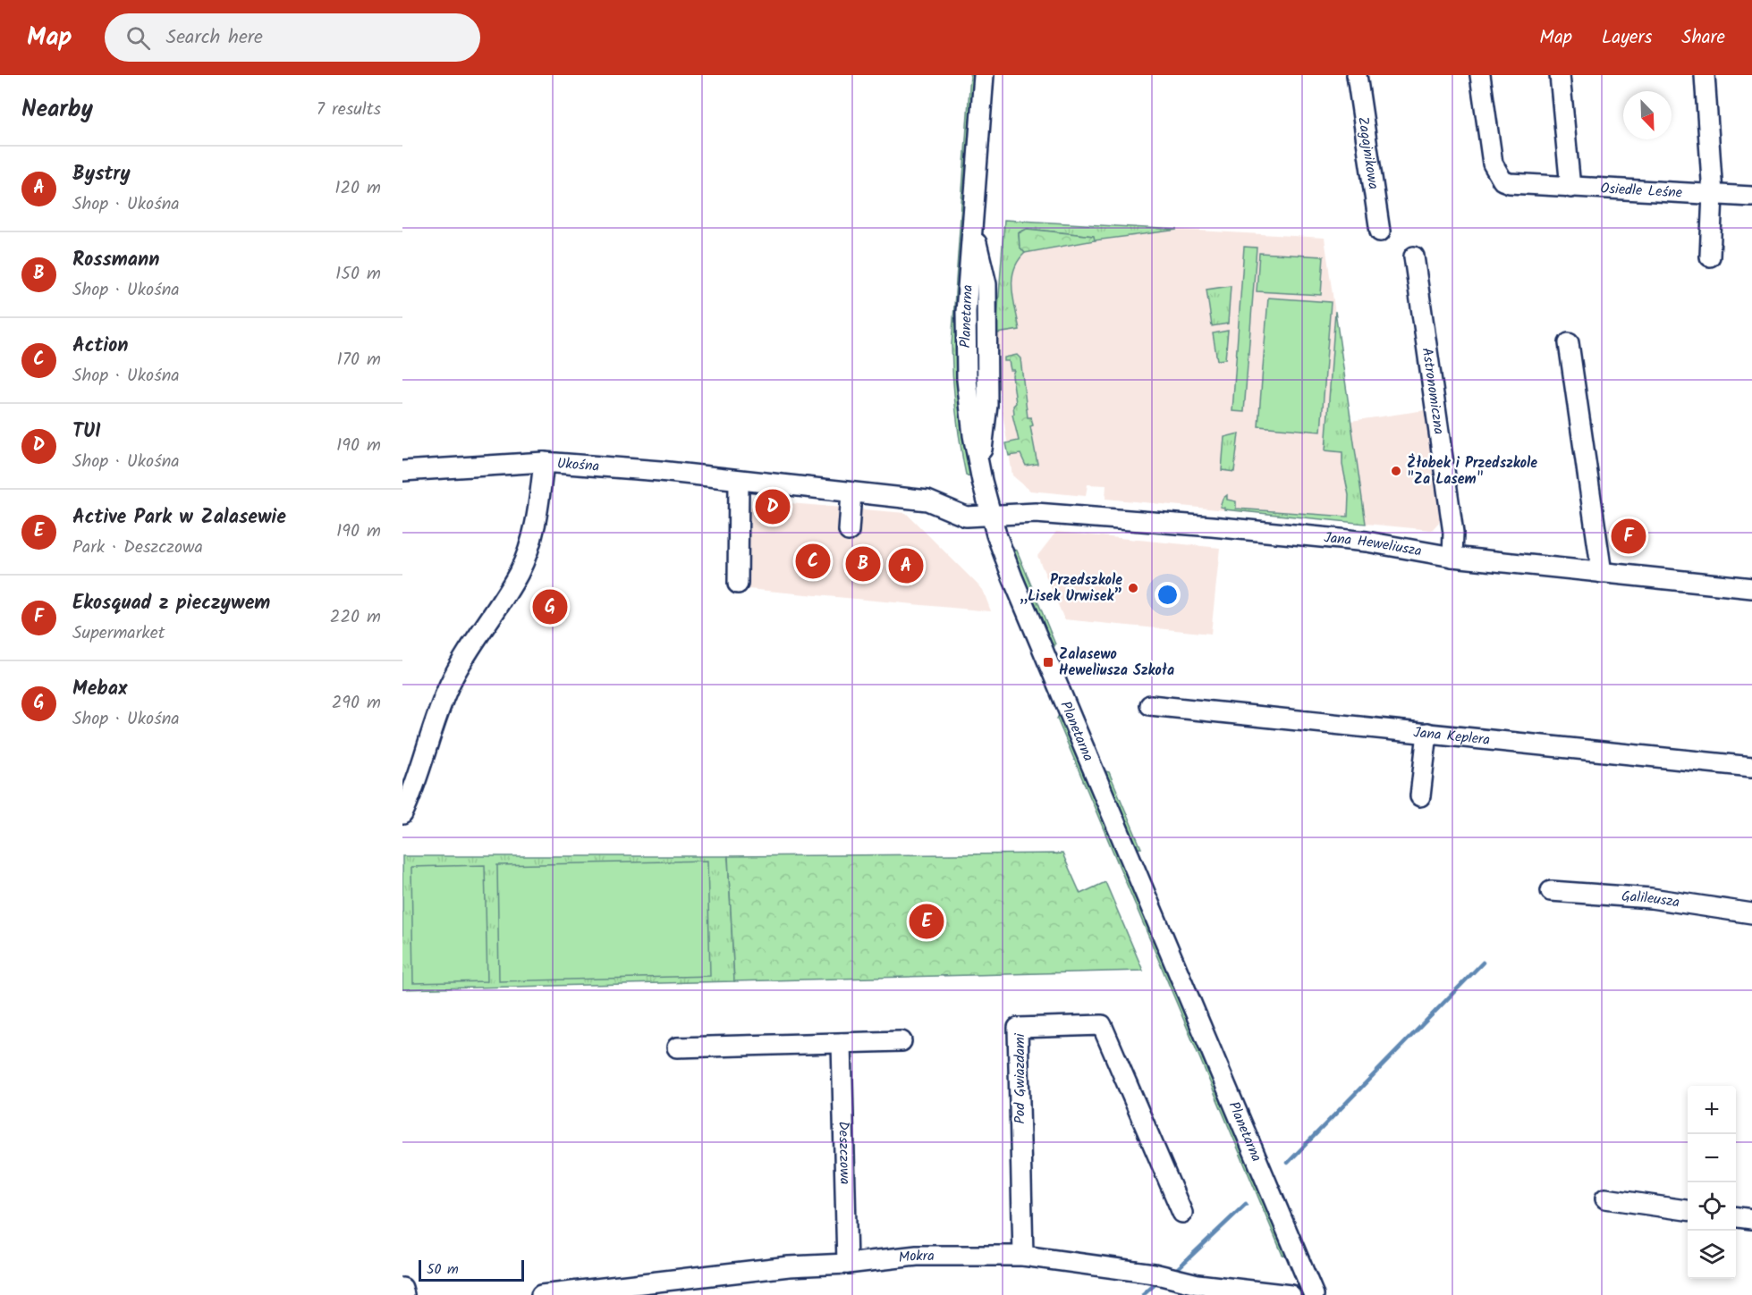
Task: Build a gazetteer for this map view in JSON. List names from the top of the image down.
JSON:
{
  "streets": {
    "street": [
      "Zagajnikowa",
      "Osiedle Leśne",
      "Planetarna",
      "Astronomiczna",
      "Ukośna",
      "Jana Heweliusza",
      "Jana Keplera",
      "Galileusza",
      "Pod Gwiazdami",
      "Deszczowa",
      "Mokra"
    ]
  },
  "crossings": [
    ["Planetarna", "Ukośna"],
    ["Planetarna", "Jana Heweliusza"],
    ["Astronomiczna", "Jana Heweliusza"],
    ["Ukośna", "Jana Heweliusza"],
    ["Pod Gwiazdami", "Mokra"],
    ["Deszczowa", "Mokra"]
  ],
  "places": {
    "other": ["Żłobek i Przedszkole \"Za Lasem\"", "Przedszkole „Lisek Urwisek”"],
    "transit": ["Zalasewo Heweliusza Szkoła"]
  },
  "scale_bar": "50 m",
  "north": "bottom right",
  "page": {
    "header": "Map",
    "search": "Search here",
    "nav": ["Map", "Layers", "Share"],
    "heading": ["Nearby", "7 results"],
    "list": [
      {
        "mark": "A",
        "name": "Bystry",
        "note": "Shop · Ukośna",
        "value": "120 m"
      },
      {
        "mark": "B",
        "name": "Rossmann",
        "note": "Shop · Ukośna",
        "value": "150 m"
      },
      {
        "mark": "C",
        "name": "Action",
        "note": "Shop · Ukośna",
        "value": "170 m"
      },
      {
        "mark": "D",
        "name": "TUI",
        "note": "Shop · Ukośna",
        "value": "190 m"
      },
      {
        "mark": "E",
        "name": "Active Park w Zalasewie",
        "note": "Park · Deszczowa",
        "value": "190 m"
      },
      {
        "mark": "F",
        "name": "Ekosquad z pieczywem",
        "note": "Supermarket",
        "value": "220 m"
      },
      {
        "mark": "G",
        "name": "Mebax",
        "note": "Shop · Ukośna",
        "value": "290 m"
      }
    ],
    "pins": [
      "D",
      "F",
      "C",
      "B",
      "A",
      "G",
      "E"
    ],
    "map_buttons": ["+", "−"],
    "scale": "50 m"
  }
}
